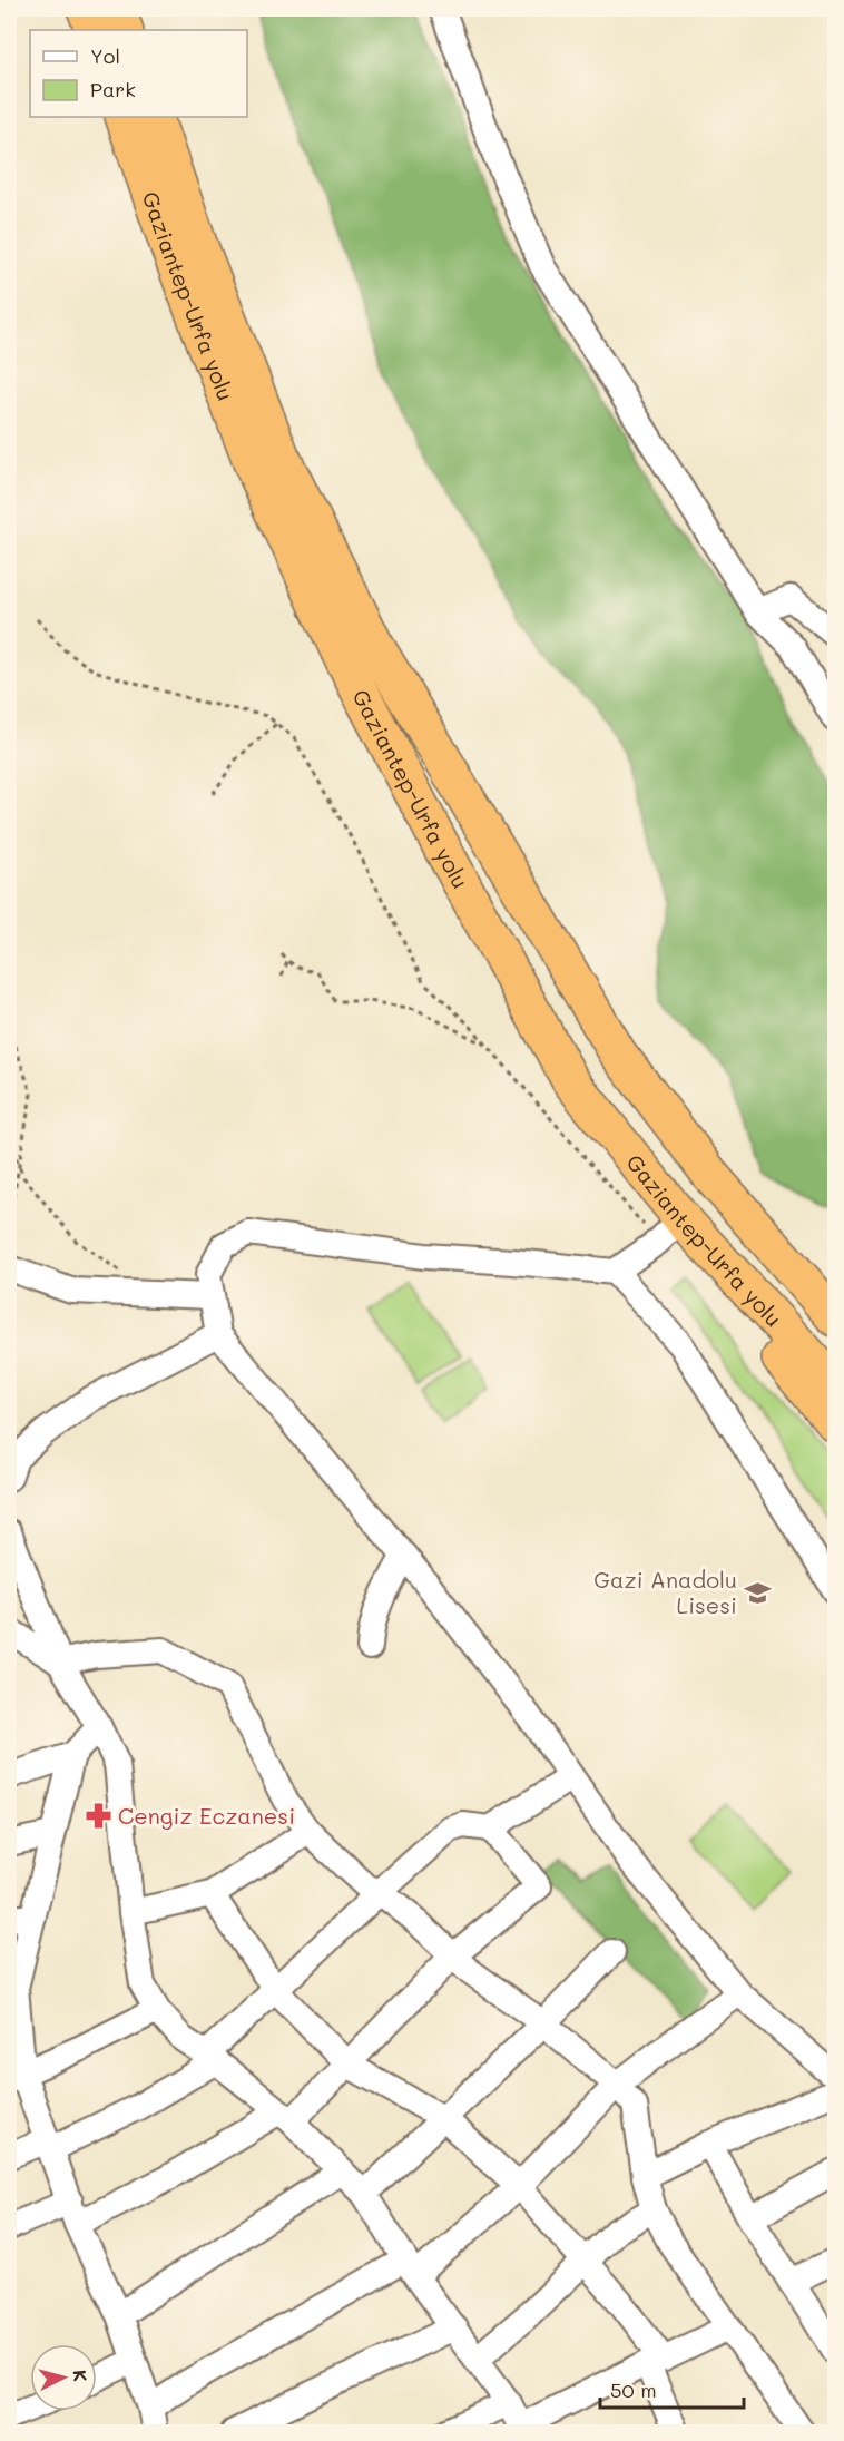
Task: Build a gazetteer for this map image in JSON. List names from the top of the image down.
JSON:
{
  "streets": {
    "highway": ["Gaziantep-Urfa yolu"]
  },
  "places": {
    "school or university": ["Gazi Anadolu Lisesi"],
    "pharmacy": ["Cengiz Eczanesi"]
  },
  "legend": ["Yol", "Park"],
  "scale_bar": "50 m",
  "north": "right"
}
